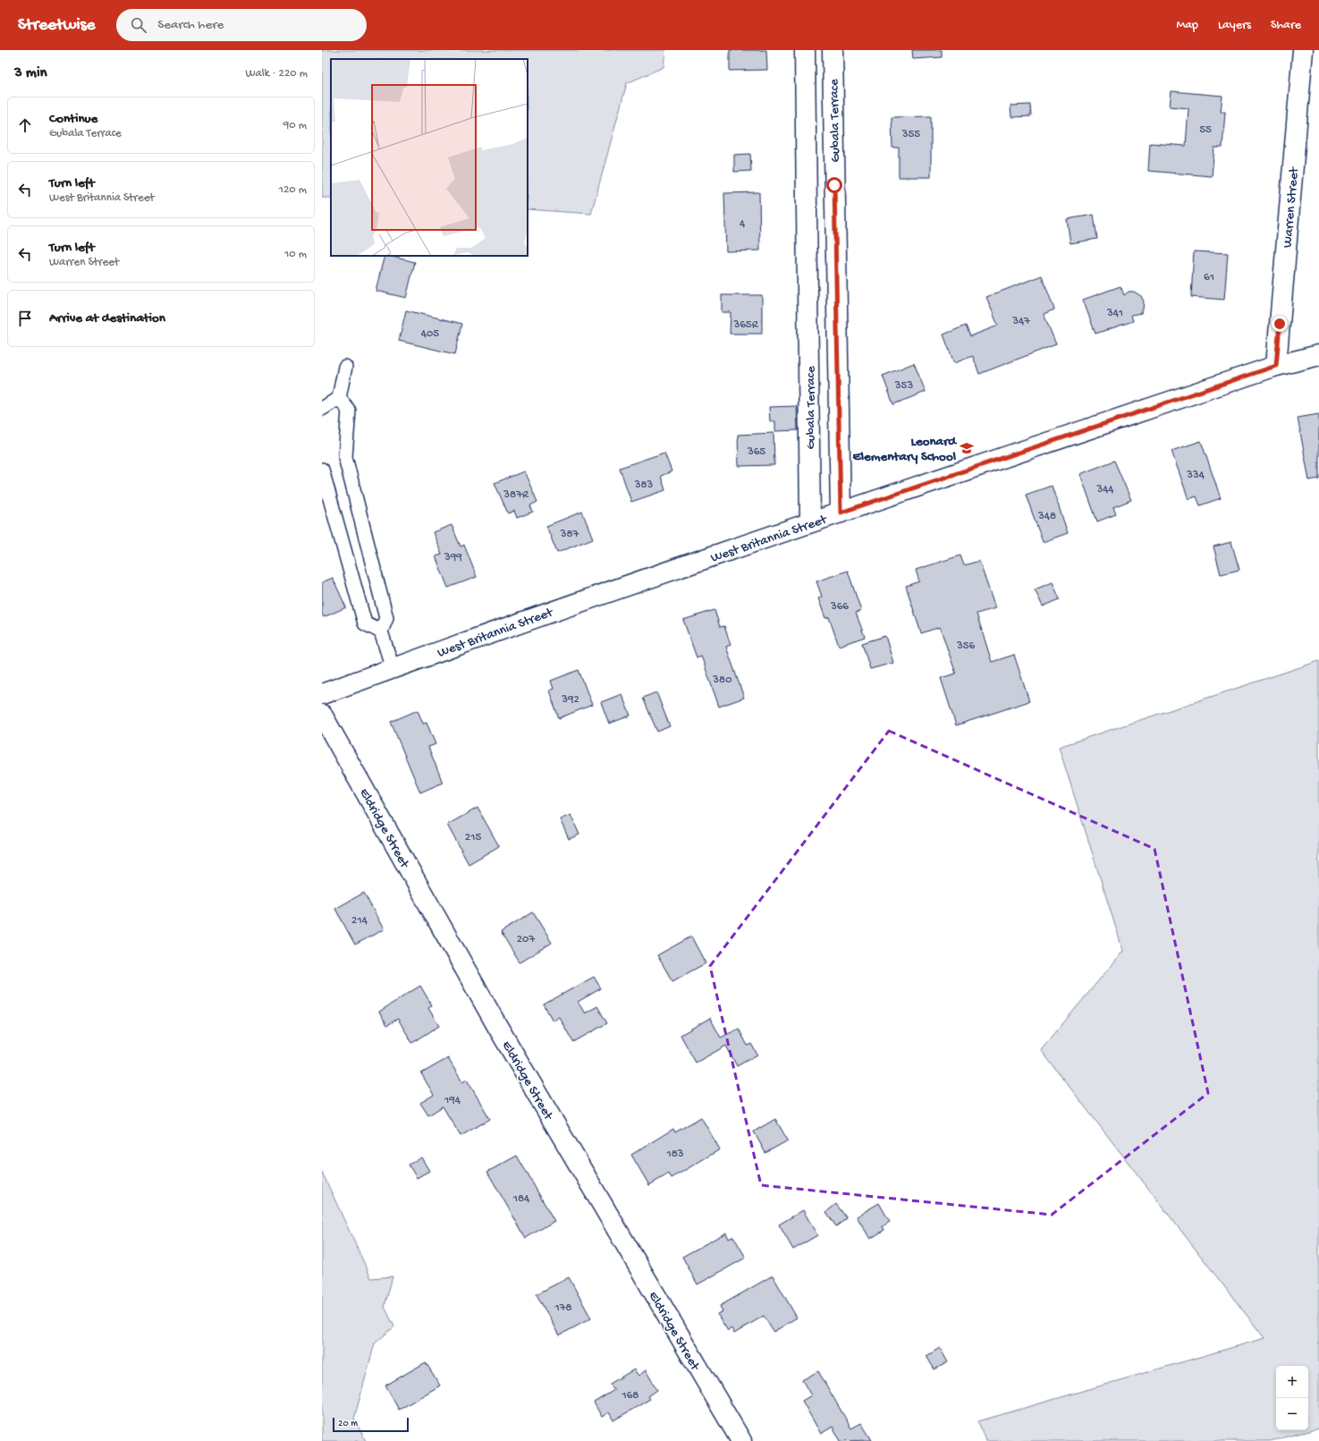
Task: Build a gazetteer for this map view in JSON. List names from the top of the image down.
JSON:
{
  "streets": {
    "street": [
      "Gubala Terrace",
      "Warren Street",
      "West Britannia Street",
      "Eldridge Street"
    ]
  },
  "crossings": [
    ["Gubala Terrace", "West Britannia Street"],
    ["Warren Street", "West Britannia Street"]
  ],
  "places": {
    "school or university": ["Leonard Elementary School"]
  },
  "house_numbers": [
    "55",
    "355",
    "4",
    "61",
    "341",
    "347",
    "365R",
    "405",
    "353",
    "365",
    "334",
    "383",
    "344",
    "387R",
    "348",
    "387",
    "399",
    "366",
    "356",
    "380",
    "392",
    "215",
    "214",
    "207",
    "194",
    "183",
    "184",
    "178",
    "168"
  ],
  "scale_bar": "20 m",
  "page": {
    "header": "Streetwise",
    "search": "Search here",
    "nav": ["Map", "Layers", "Share"],
    "heading": ["3 min", "Walk · 220 m"],
    "list": [
      ["Continue", "Gubala Terrace", "90 m"],
      ["Turn left", "West Britannia Street", "120 m"],
      ["Turn left", "Warren Street", "10 m"],
      "Arrive at destination"
    ],
    "map_buttons": ["+", "−"],
    "scale": "20 m"
  }
}
